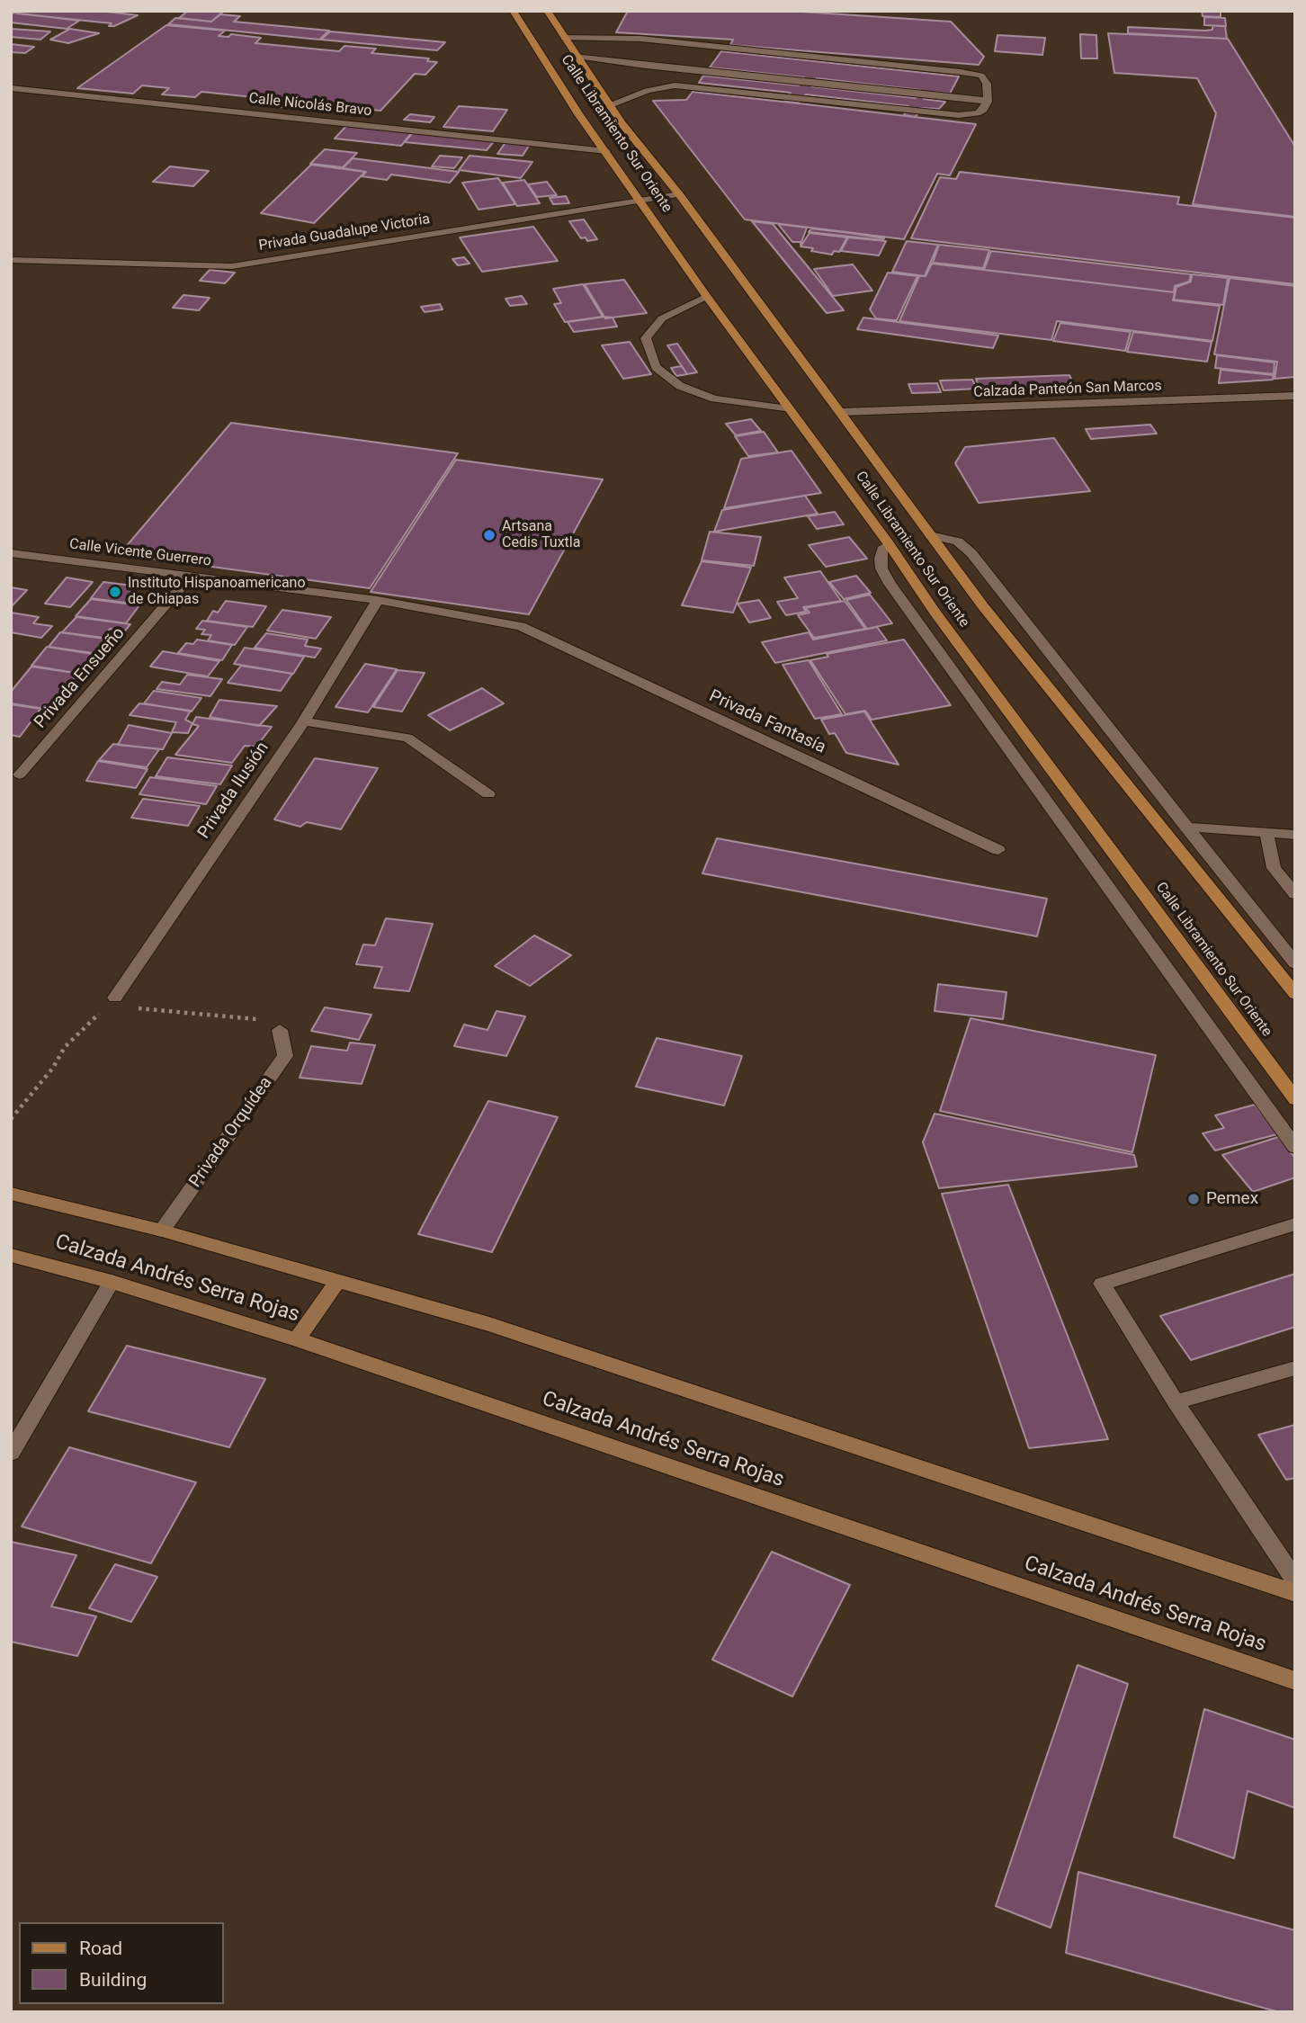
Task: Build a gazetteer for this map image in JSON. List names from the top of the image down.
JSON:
{
  "streets": {
    "main road": ["Calle Libramiento Sur Oriente", "Calzada Andrés Serra Rojas"],
    "street": [
      "Calle Nicolás Bravo",
      "Privada Guadalupe Victoria",
      "Calzada Panteón San Marcos",
      "Calle Vicente Guerrero",
      "Privada Ensueño",
      "Privada Fantasía",
      "Privada Ilusión",
      "Privada Orquídea"
    ]
  },
  "crossings": [
    ["Calle Nicolás Bravo", "Calle Libramiento Sur Oriente"],
    ["Calle Libramiento Sur Oriente", "Privada Guadalupe Victoria"],
    ["Calle Libramiento Sur Oriente", "Calzada Panteón San Marcos"],
    ["Calle Vicente Guerrero", "Privada Ensueño"],
    ["Calle Vicente Guerrero", "Privada Fantasía"],
    ["Calle Vicente Guerrero", "Privada Ilusión"],
    ["Privada Orquídea", "Calzada Andrés Serra Rojas"]
  ],
  "places": ["Artsana Cedis Tuxtla", "Instituto Hispanoamericano de Chiapas", "Pemex"],
  "legend": ["Road", "Building"]
}
